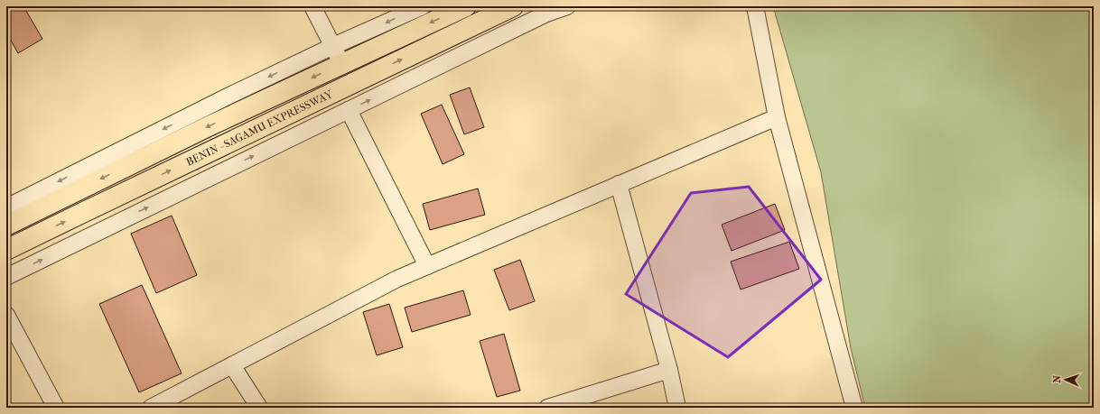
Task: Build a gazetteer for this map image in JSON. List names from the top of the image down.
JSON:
{
  "streets": {
    "highway": ["BENIN - SAGAMU EXPRESSWAY"]
  },
  "north": "left"
}
